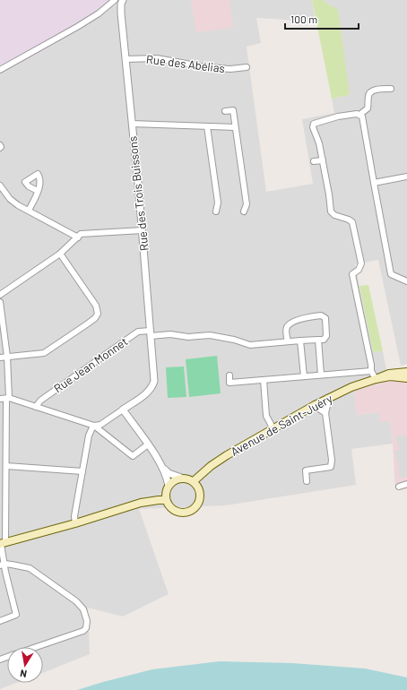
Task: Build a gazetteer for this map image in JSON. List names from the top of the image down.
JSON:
{
  "streets": {
    "main road": ["Avenue de Saint-Juéry"],
    "street": ["Rue des Abélias", "Rue des Trois Buissons", "Rue Jean Monnet"]
  },
  "crossings": [
    ["Rue des Abélias", "Rue des Trois Buissons"],
    ["Rue des Trois Buissons", "Rue Jean Monnet"]
  ],
  "scale_bar": "100 m",
  "north": "bottom"
}
